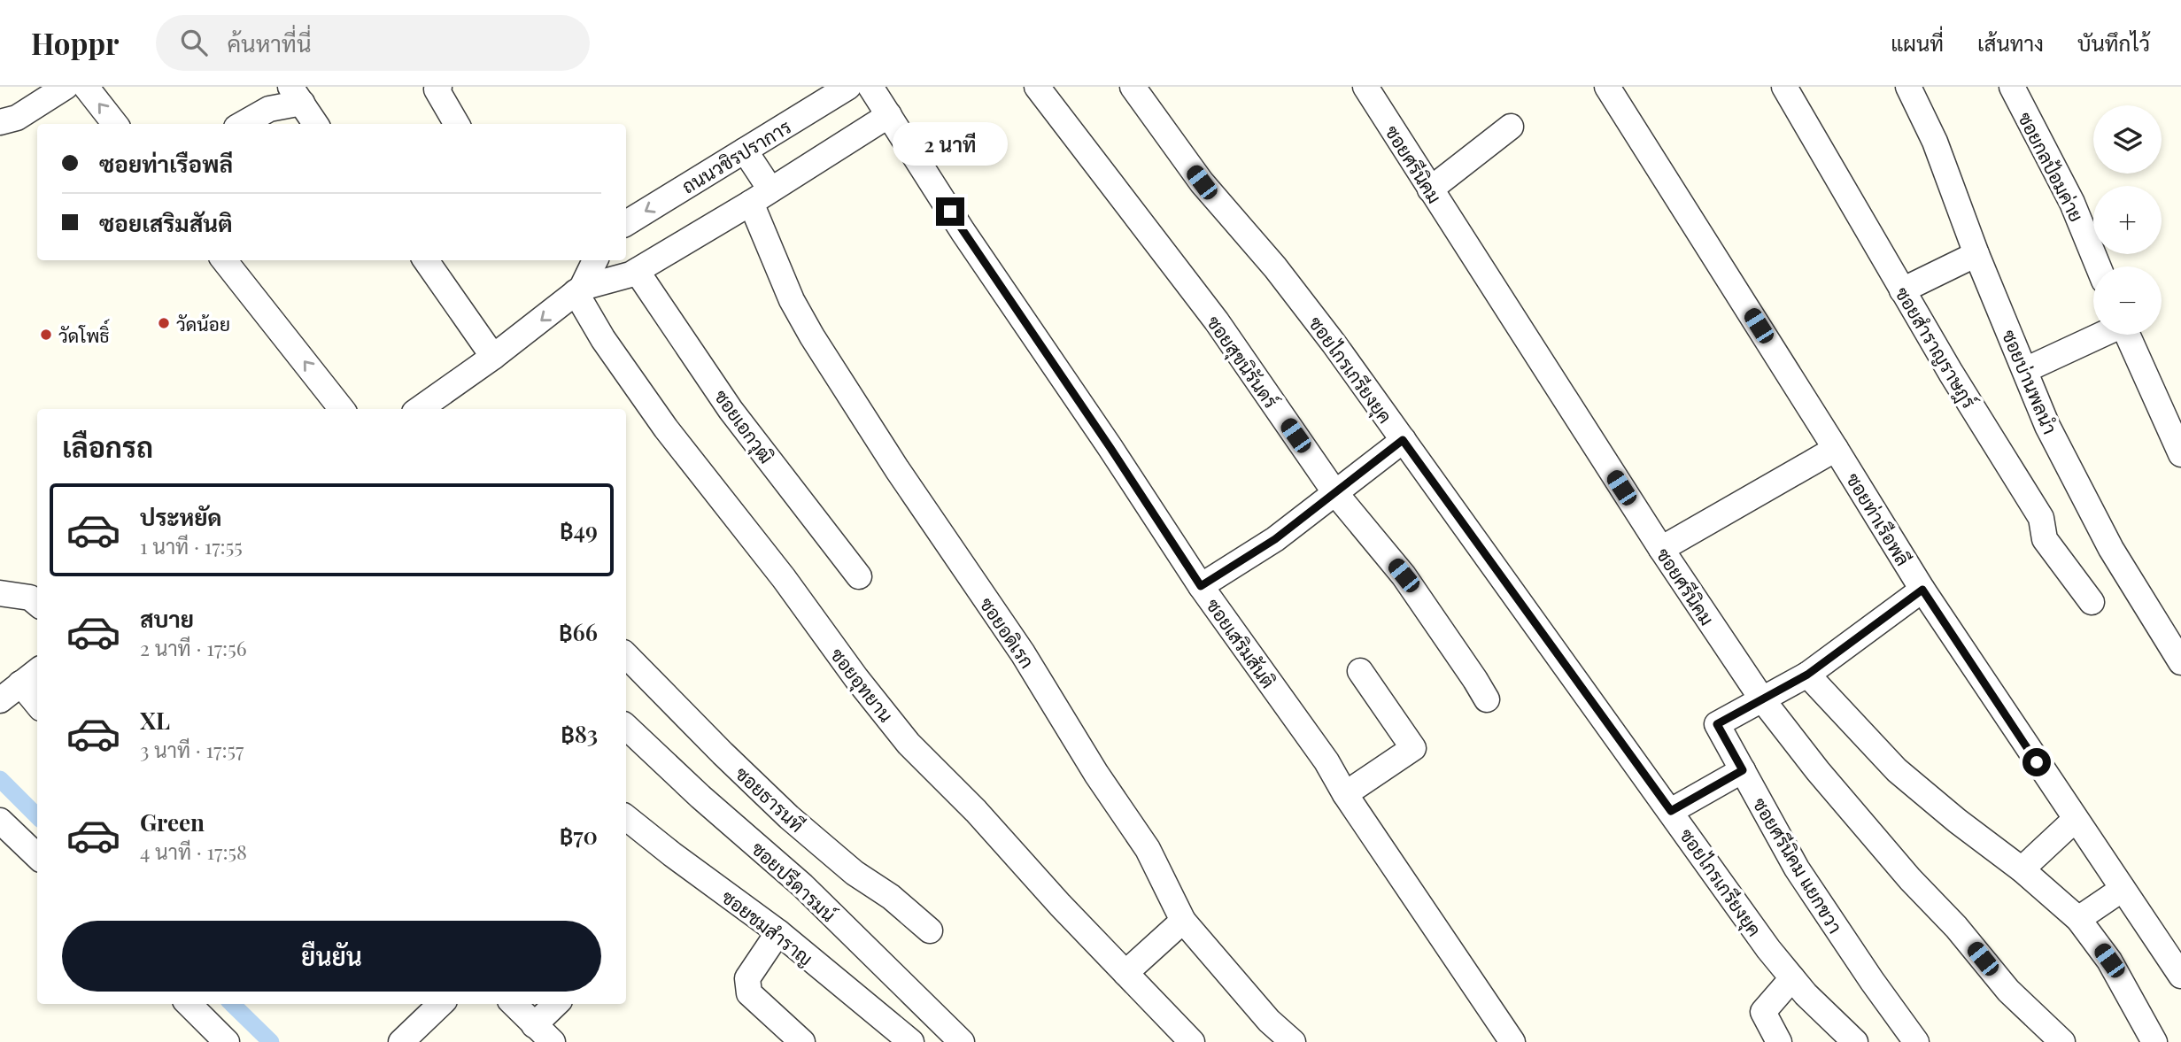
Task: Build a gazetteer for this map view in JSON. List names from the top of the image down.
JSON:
{
  "streets": {
    "street": [
      "ถนนวชิรปราการ",
      "ซอยศรีนิคม",
      "ซอยกลป้อมค่าย",
      "ซอยสำราญราษฎร์",
      "ซอยสุขนิรันดร์",
      "ซอยไกรเกรียงยุค",
      "ซอยบ่านพลนำ",
      "ซอยเอกวุฒิ",
      "ซอยท่าเรือพลี",
      "ซอยอดิเรก",
      "ซอยเสริมสันติ",
      "ซอยอุทยาน",
      "ซอยธารนที",
      "ซอยศรีนิคม แยกขวา",
      "ซอยปรีดารมน์",
      "ซอยชมสำราญ"
    ]
  },
  "crossings": [
    ["ถนนวชิรปราการ", "ซอยอดิเรก"],
    ["ซอยศรีนิคม", "ซอยศรีนิคม แยกขวา"]
  ],
  "places": ["วัดน้อย", "วัดโพธิ์"],
  "page": {
    "header": "Hoppr",
    "search": "ค้นหาที่นี่",
    "nav": ["แผนที่", "เส้นทาง", "บันทึกไว้"],
    "map_buttons": ["+", "−"],
    "bubble": "2 นาที",
    "banner": ["ซอยท่าเรือพลี", "ซอยเสริมสันติ"],
    "heading": "เลือกรถ",
    "list": [
      {
        "name": "ประหยัด",
        "note": "1 นาที · 17:55",
        "value": "฿49"
      },
      {
        "name": "สบาย",
        "note": "2 นาที · 17:56",
        "value": "฿66"
      },
      {
        "name": "XL",
        "note": "3 นาที · 17:57",
        "value": "฿83"
      },
      {
        "name": "Green",
        "note": "4 นาที · 17:58",
        "value": "฿70"
      }
    ],
    "buttons": "ยืนยัน"
  }
}
